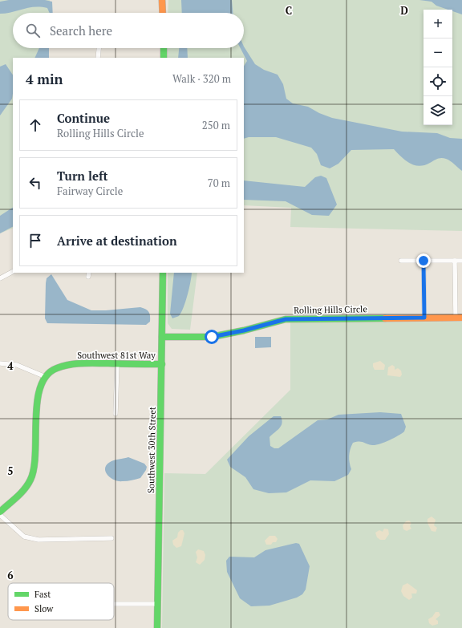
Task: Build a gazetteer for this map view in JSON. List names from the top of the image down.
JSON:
{
  "streets": {
    "street": ["Rolling Hills Circle", "Southwest 81st Way", "Southwest 30th Street"]
  },
  "crossings": [
    ["Rolling Hills Circle", "Southwest 30th Street"],
    ["Southwest 81st Way", "Southwest 30th Street"]
  ],
  "legend": ["Fast", "Slow"],
  "page": {
    "map_buttons": ["+", "−"],
    "search": "Search here",
    "heading": ["4 min", "Walk · 320 m"],
    "list": [
      ["Continue", "Rolling Hills Circle", "250 m"],
      ["Turn left", "Fairway Circle", "70 m"],
      "Arrive at destination"
    ]
  },
  "grid": {
    "columns": ["C", "D"],
    "rows": ["4", "5", "6"]
  }
}
